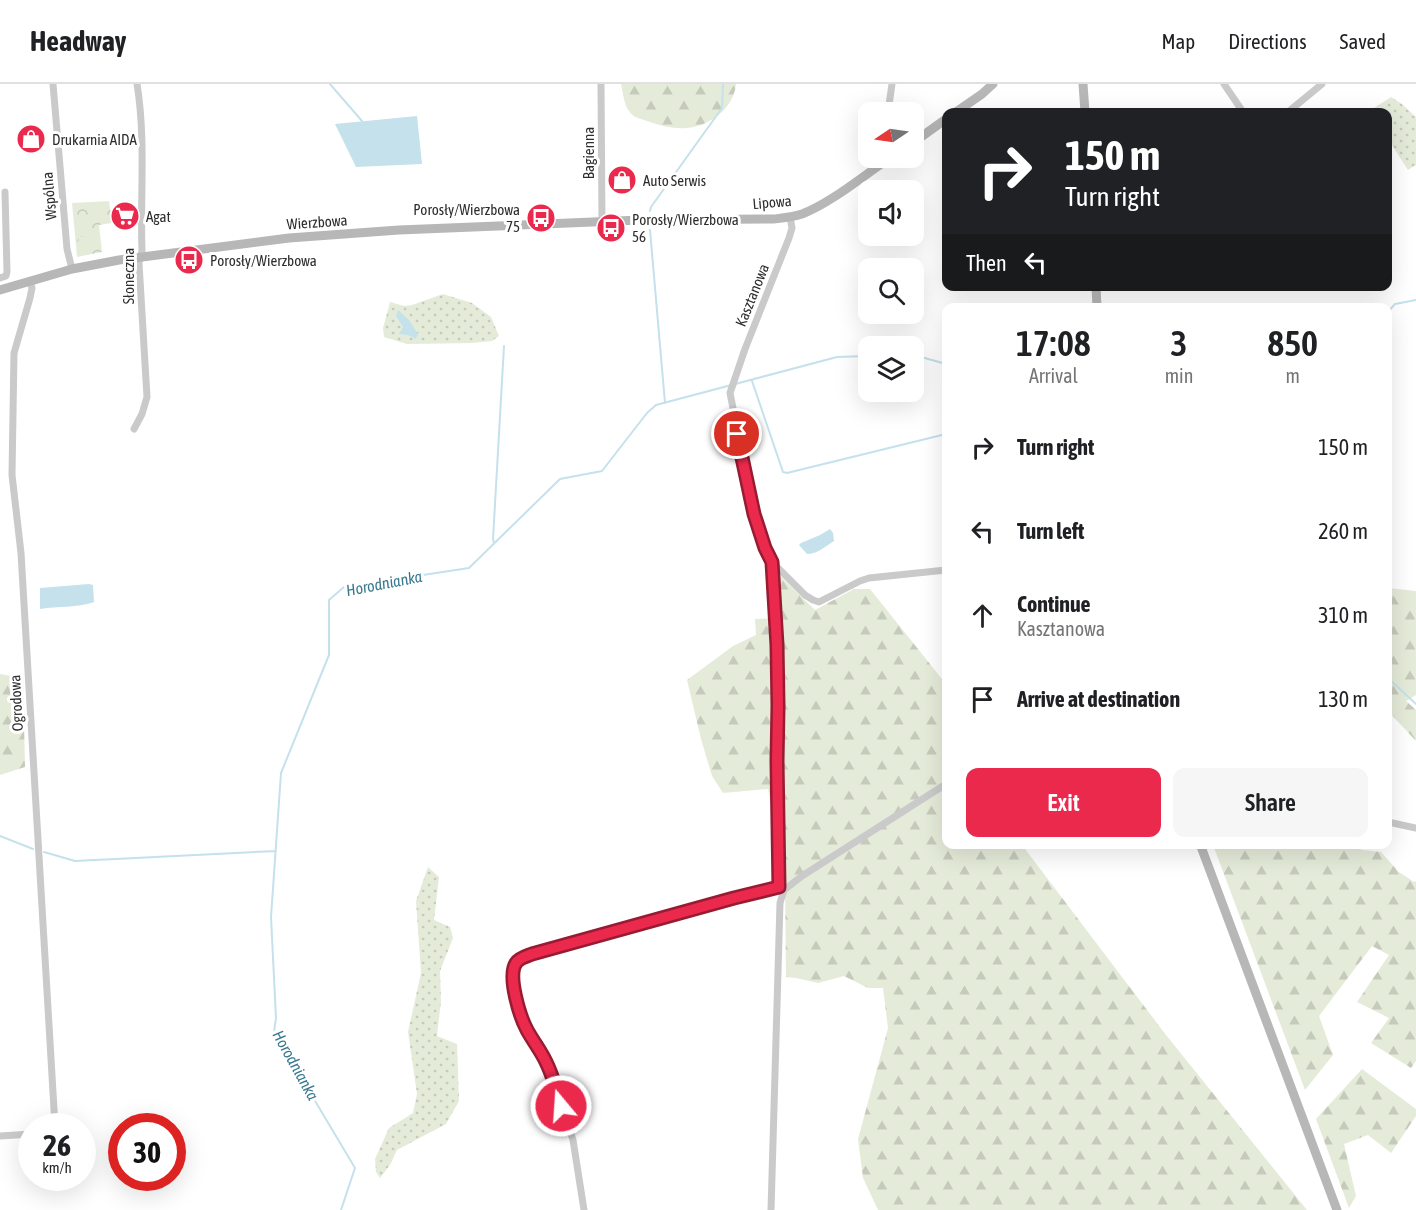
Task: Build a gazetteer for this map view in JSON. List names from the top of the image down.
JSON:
{
  "streets": {
    "street": [
      "Bagienna",
      "Wspólna",
      "Lipowa",
      "Wierzbowa",
      "Słoneczna",
      "Kasztanowa",
      "Ogrodowa"
    ]
  },
  "crossings": [
    ["Bagienna", "Wierzbowa"],
    ["Wspólna", "Wierzbowa"],
    ["Lipowa", "Wierzbowa"],
    ["Lipowa", "Kasztanowa"],
    ["Wierzbowa", "Słoneczna"],
    ["Wierzbowa", "Ogrodowa"]
  ],
  "water": ["Horodnianka"],
  "places": {
    "shop": ["Drukarnia AIDA", "Auto Serwis"],
    "supermarket": ["Agat"],
    "bus stop": ["Porosły/Wierzbowa 75", "Porosły/Wierzbowa 56", "Porosły/Wierzbowa"]
  },
  "north": "left",
  "page": {
    "header": "Headway",
    "nav": ["Map", "Directions", "Saved"],
    "turn": ["150 m", "Turn right"],
    "then": "Then",
    "eta": [
      "17:08",
      "Arrival",
      "3",
      "min",
      "850",
      "m"
    ],
    "list": [
      {
        "name": "Turn right",
        "value": "150 m"
      },
      {
        "name": "Turn left",
        "value": "260 m"
      },
      {
        "name": "Continue",
        "note": "Kasztanowa",
        "value": "310 m"
      },
      {
        "name": "Arrive at destination",
        "value": "130 m"
      }
    ],
    "buttons": ["Exit", "Share"],
    "speed": "26 km/h",
    "limit": "30"
  }
}
